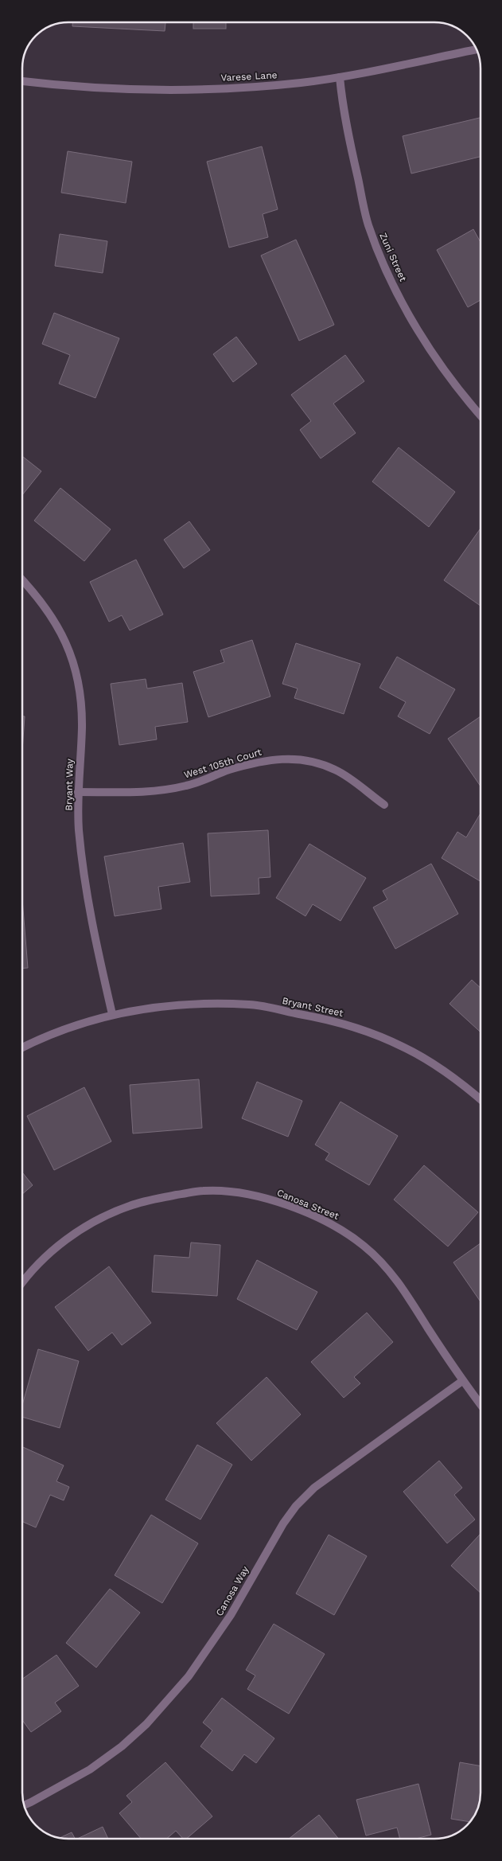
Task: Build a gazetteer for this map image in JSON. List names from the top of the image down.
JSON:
{
  "streets": {
    "street": [
      "Varese Lane",
      "Zuni Street",
      "West 105th Court",
      "Bryant Way",
      "Bryant Street",
      "Canosa Street",
      "Canosa Way"
    ]
  },
  "crossings": [
    ["Varese Lane", "Zuni Street"],
    ["West 105th Court", "Bryant Way"],
    ["Bryant Way", "Bryant Street"],
    ["Canosa Street", "Canosa Way"]
  ]
}
